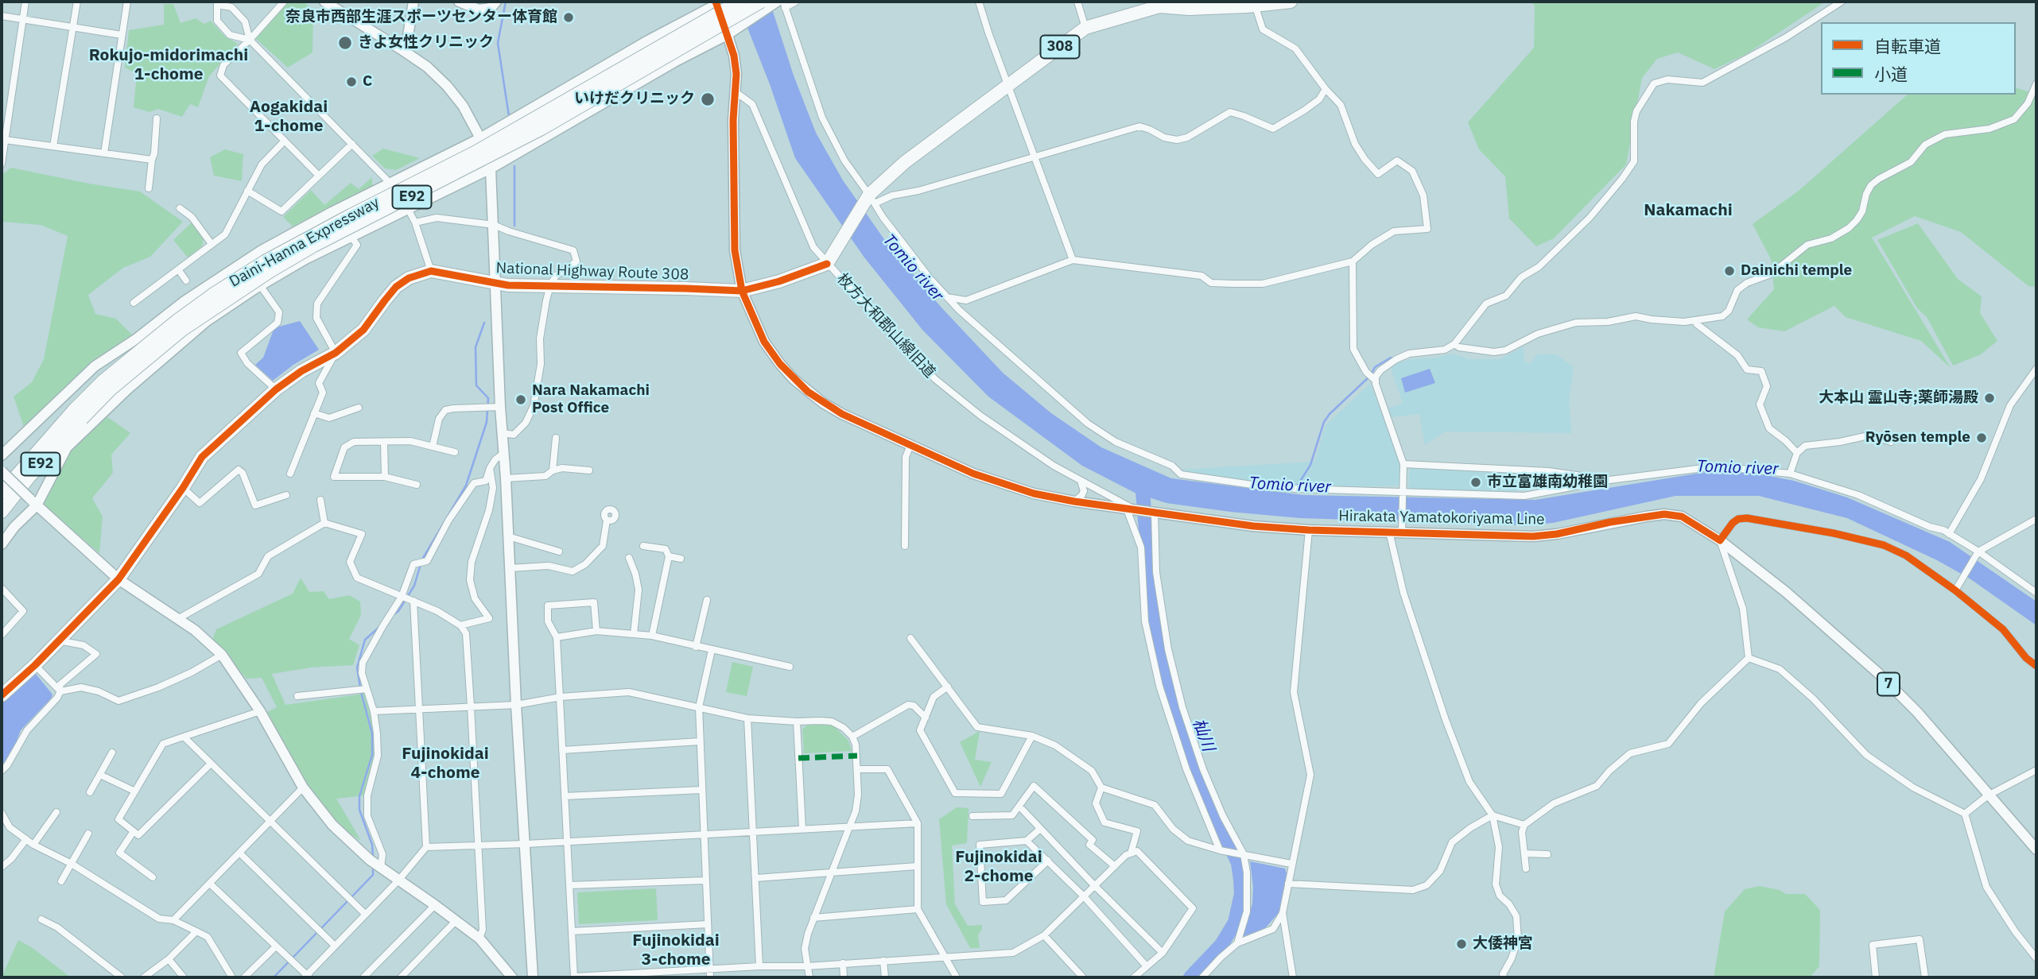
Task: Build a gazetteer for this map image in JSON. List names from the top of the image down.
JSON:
{
  "streets": {
    "highway": [
      "308",
      "E92",
      "Daini-Hanna Expressway",
      "National Highway Route 308"
    ],
    "street": ["枚方大和郡山線旧道", "Hirakata Yamatokoriyama Line", "7"]
  },
  "crossings": [
    ["308", "National Highway Route 308"],
    ["308", "枚方大和郡山線旧道"],
    ["National Highway Route 308", "枚方大和郡山線旧道"],
    ["National Highway Route 308", "7"],
    ["枚方大和郡山線旧道", "7"],
    ["Hirakata Yamatokoriyama Line", "7"]
  ],
  "districts": [
    "Rokujo-midorimachi 1-chome",
    "Aogakidai 1-chome",
    "Nakamachi",
    "Fujinokidai 4-chome",
    "Fujinokidai 2-chome",
    "Fujinokidai 3-chome"
  ],
  "water": ["Tomio river", "杣川"],
  "places": [
    "奈良市西部生涯スポーツセンター体育館",
    "きよ女性クリニック",
    "C",
    "いけだクリニック",
    "Dainichi temple",
    "大本山 霊山寺;薬師湯殿",
    "Nara Nakamachi Post Office",
    "Ryōsen temple",
    "市立富雄南幼稚園",
    "大倭神宮"
  ],
  "legend": ["自転車道", "小道"]
}
